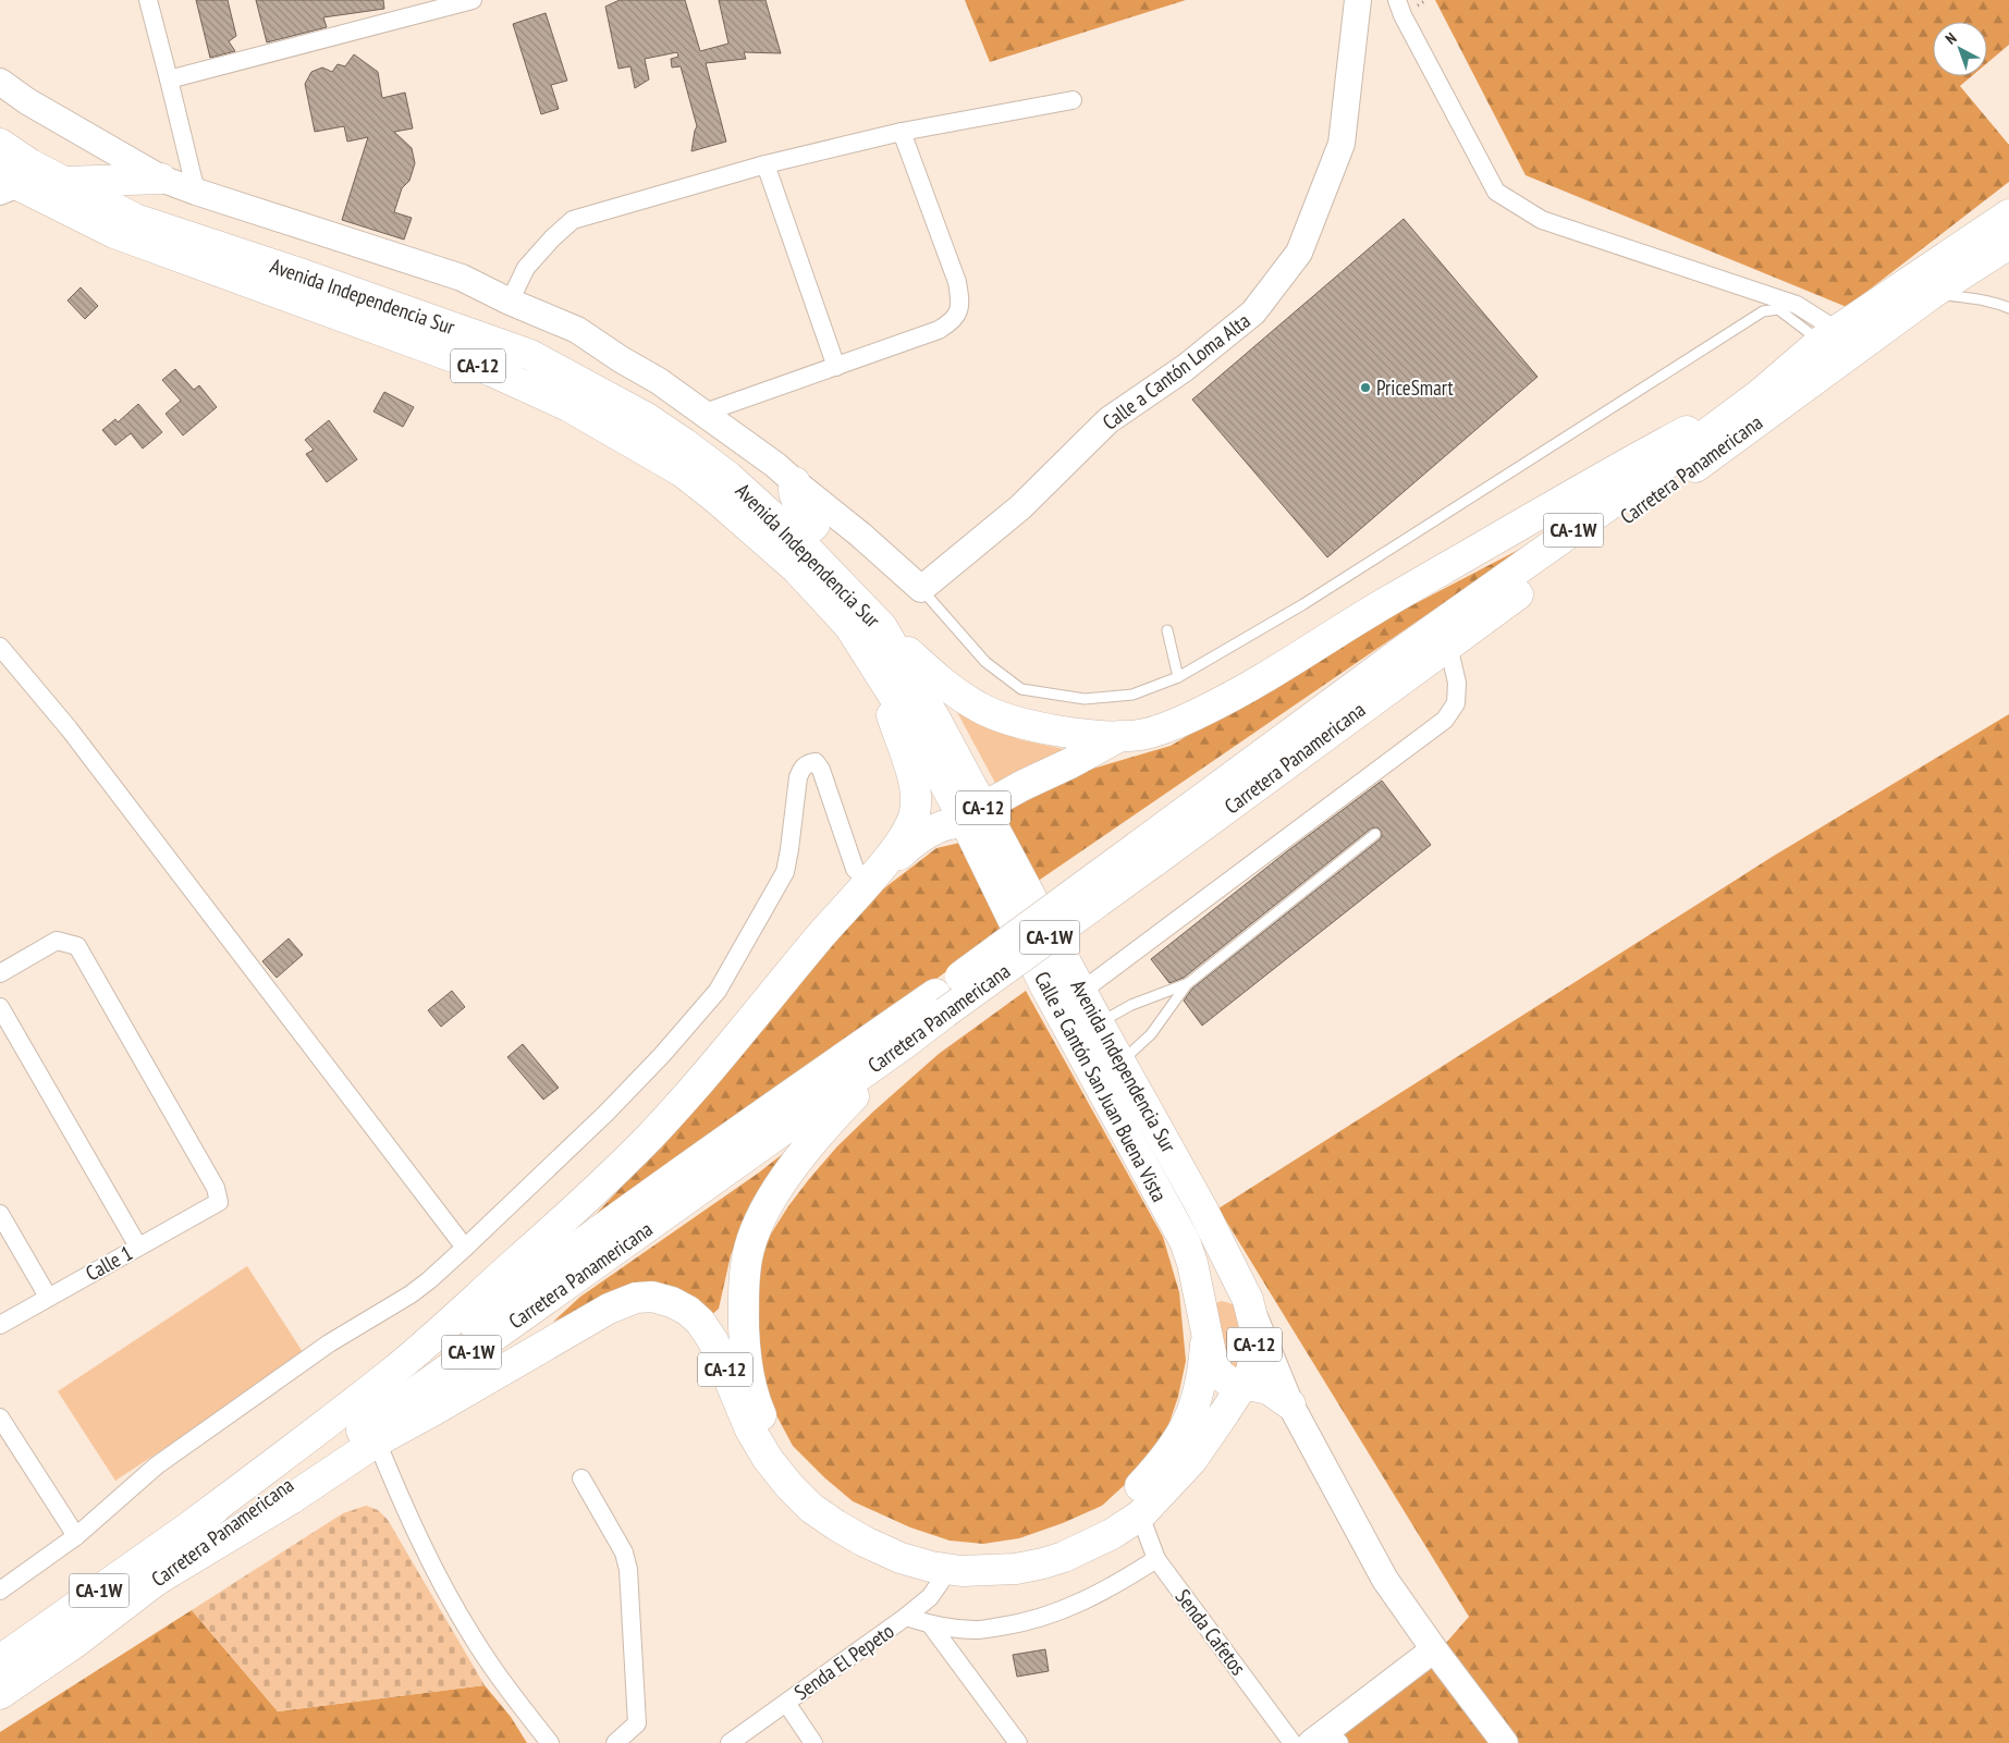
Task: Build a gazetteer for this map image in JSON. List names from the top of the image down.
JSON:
{
  "streets": {
    "highway": [
      "Avenida Independencia Sur",
      "CA-12",
      "Carretera Panamericana",
      "CA-1W",
      "Calle a Cantón San Juan Buena Vista"
    ],
    "street": [
      "Calle a Cantón Loma Alta",
      "Calle 1",
      "Senda Cafetos",
      "Senda El Pepeto"
    ]
  },
  "crossings": [
    ["Avenida Independencia Sur", "CA-12"],
    ["Avenida Independencia Sur", "Calle a Cantón San Juan Buena Vista"],
    ["CA-12", "Carretera Panamericana"],
    ["CA-12", "Calle a Cantón San Juan Buena Vista"],
    ["CA-12", "Senda Cafetos"],
    ["CA-12", "Senda El Pepeto"]
  ],
  "places": ["PriceSmart"],
  "north": "top left"
}
